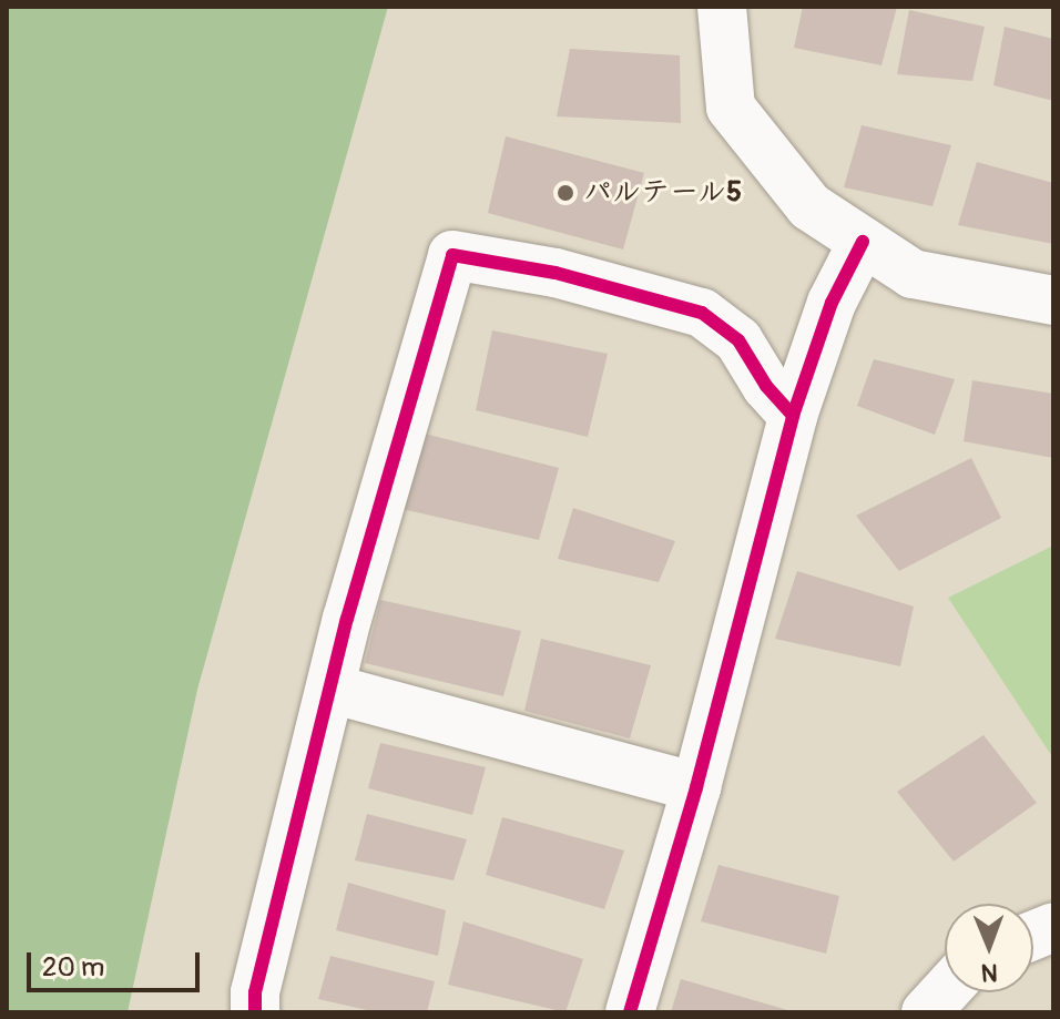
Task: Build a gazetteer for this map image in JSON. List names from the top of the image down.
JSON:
{
  "places": ["パルテール5"],
  "scale_bar": "20 m",
  "north": "bottom"
}
